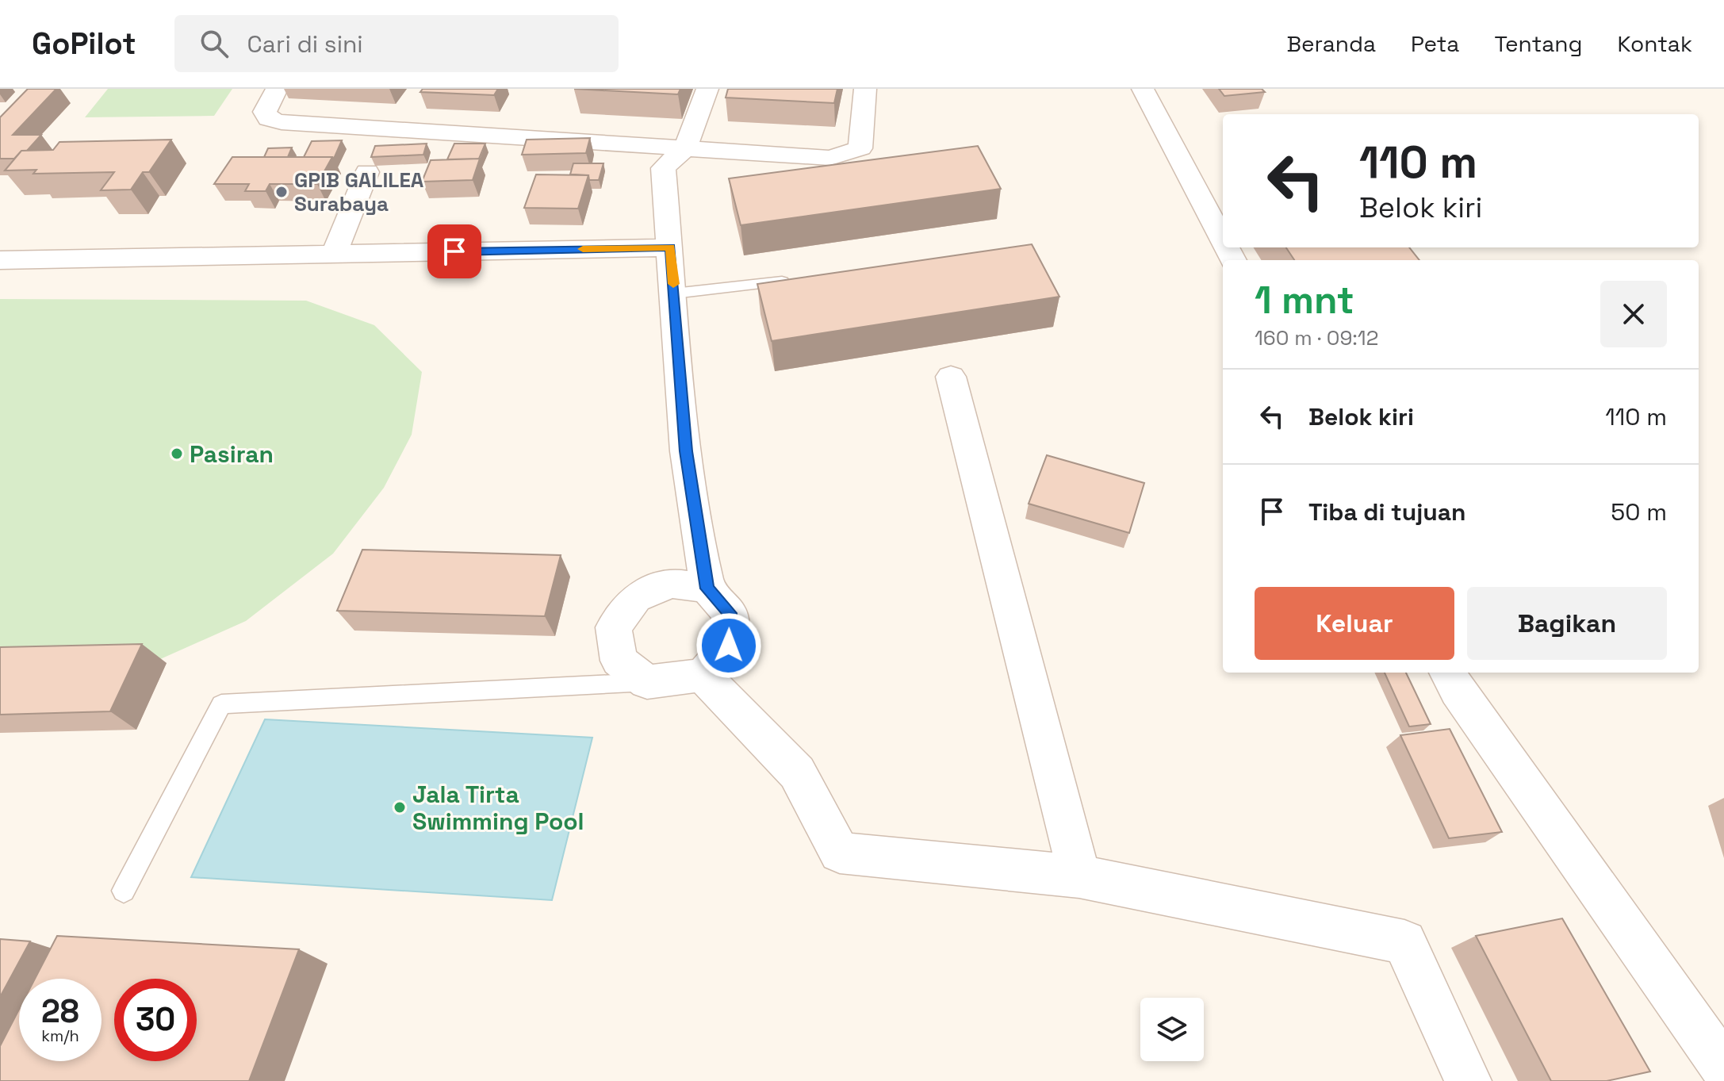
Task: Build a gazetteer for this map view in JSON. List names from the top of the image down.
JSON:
{
  "places": ["GPIB GALILEA Surabaya", "Pasiran", "Jala Tirta Swimming Pool"],
  "page": {
    "header": "GoPilot",
    "search": "Cari di sini",
    "nav": [
      "Beranda",
      "Peta",
      "Tentang",
      "Kontak"
    ],
    "turn": ["110 m", "Belok kiri"],
    "heading": ["1 mnt", "160 m · 09:12"],
    "list": [
      {
        "name": "Belok kiri",
        "value": "110 m"
      },
      {
        "name": "Tiba di tujuan",
        "value": "50 m"
      }
    ],
    "buttons": ["Keluar", "Bagikan"],
    "speed": "28 km/h",
    "limit": "30"
  }
}
